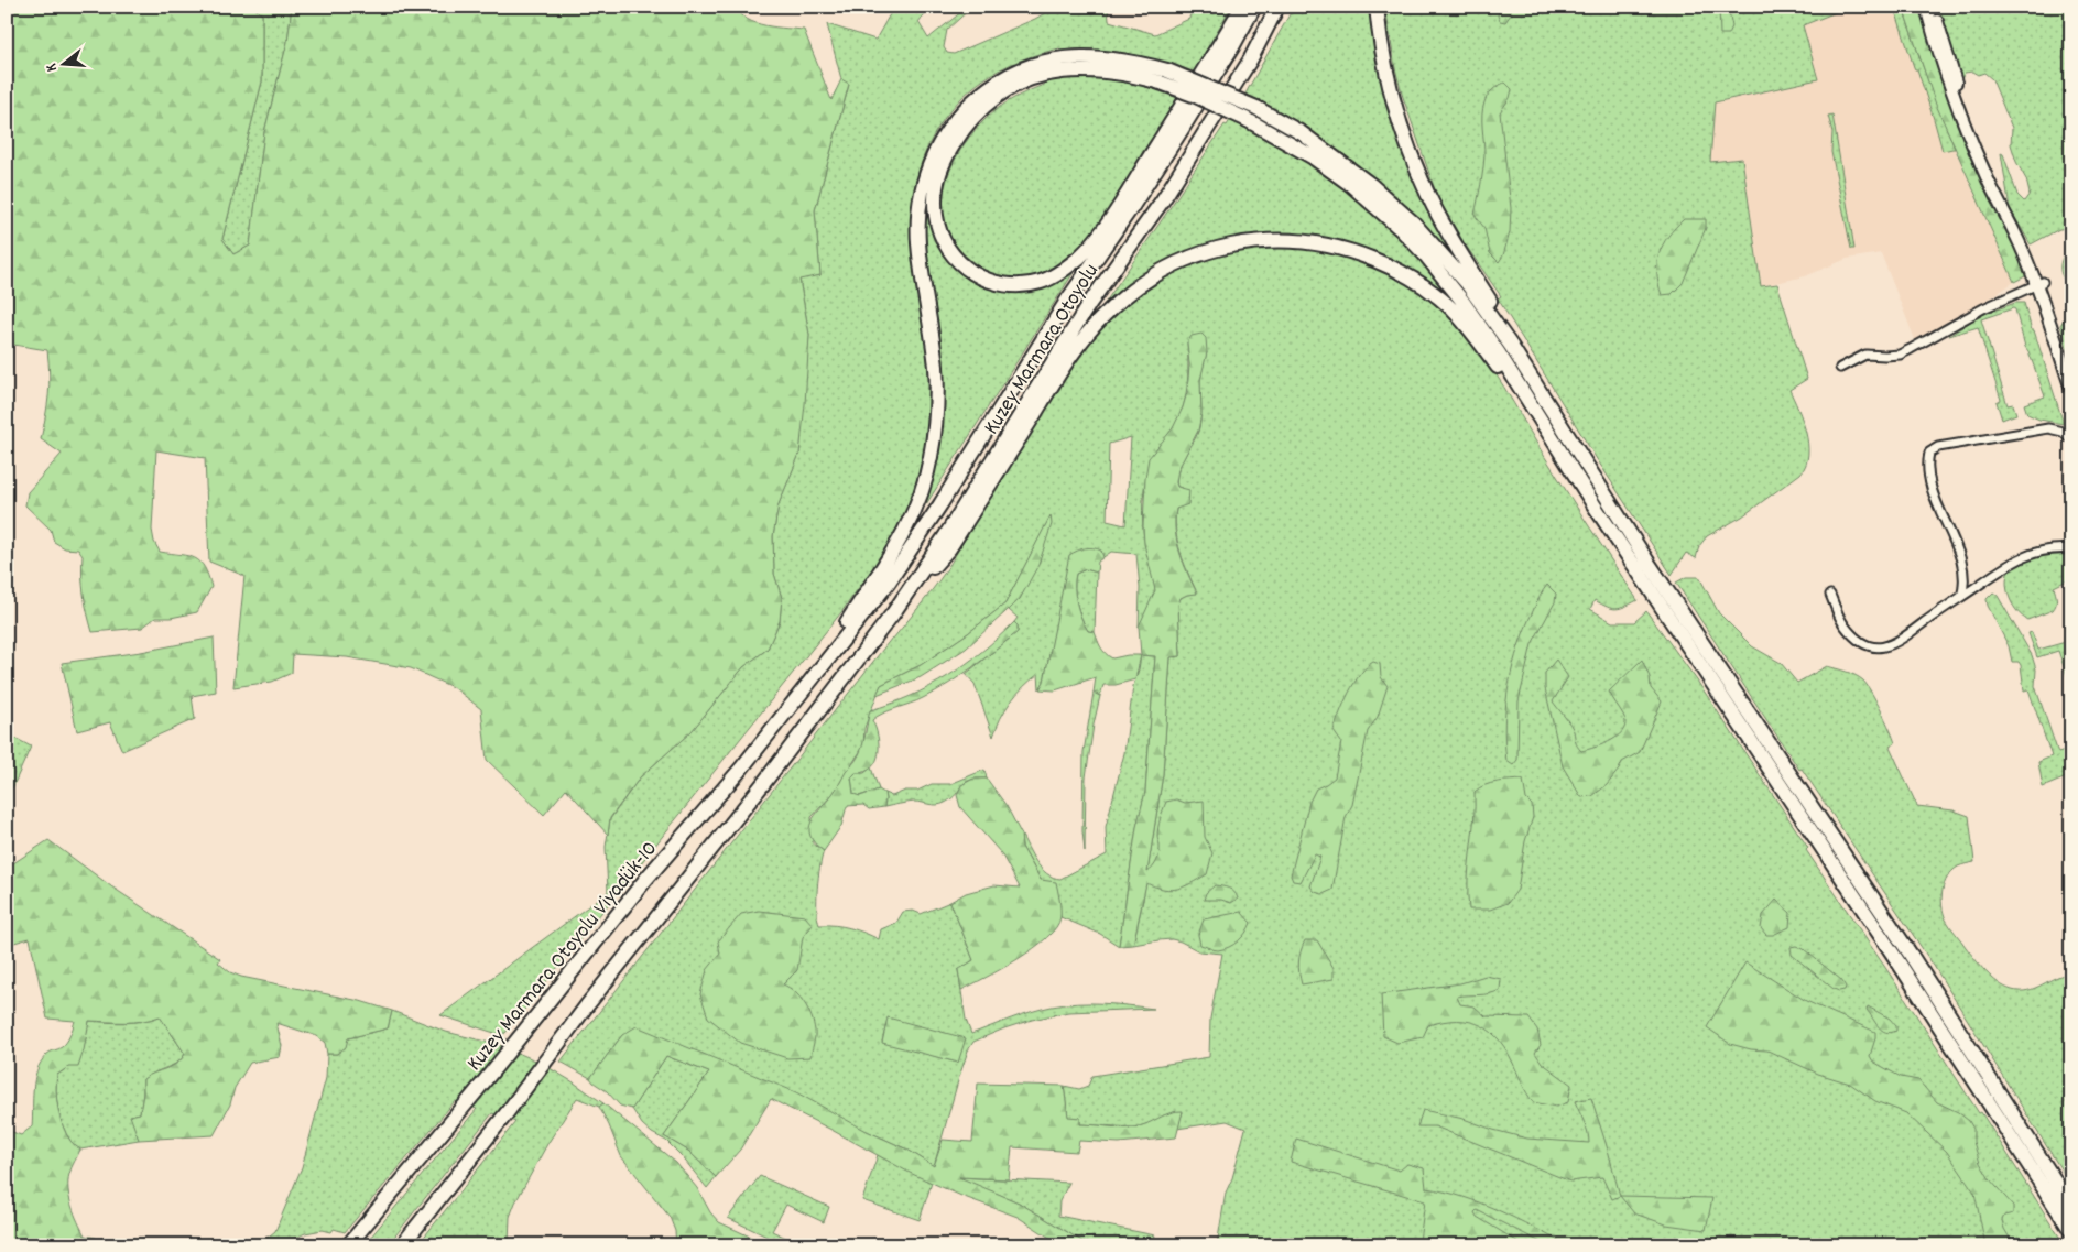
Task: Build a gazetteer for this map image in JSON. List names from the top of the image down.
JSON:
{
  "streets": {
    "highway": ["Kuzey Marmara Otoyolu", "Kuzey Marmara Otoyolu Viyadük-10"]
  },
  "crossings": [
    ["Kuzey Marmara Otoyolu", "Kuzey Marmara Otoyolu Viyadük-10"]
  ],
  "north": "left"
}
